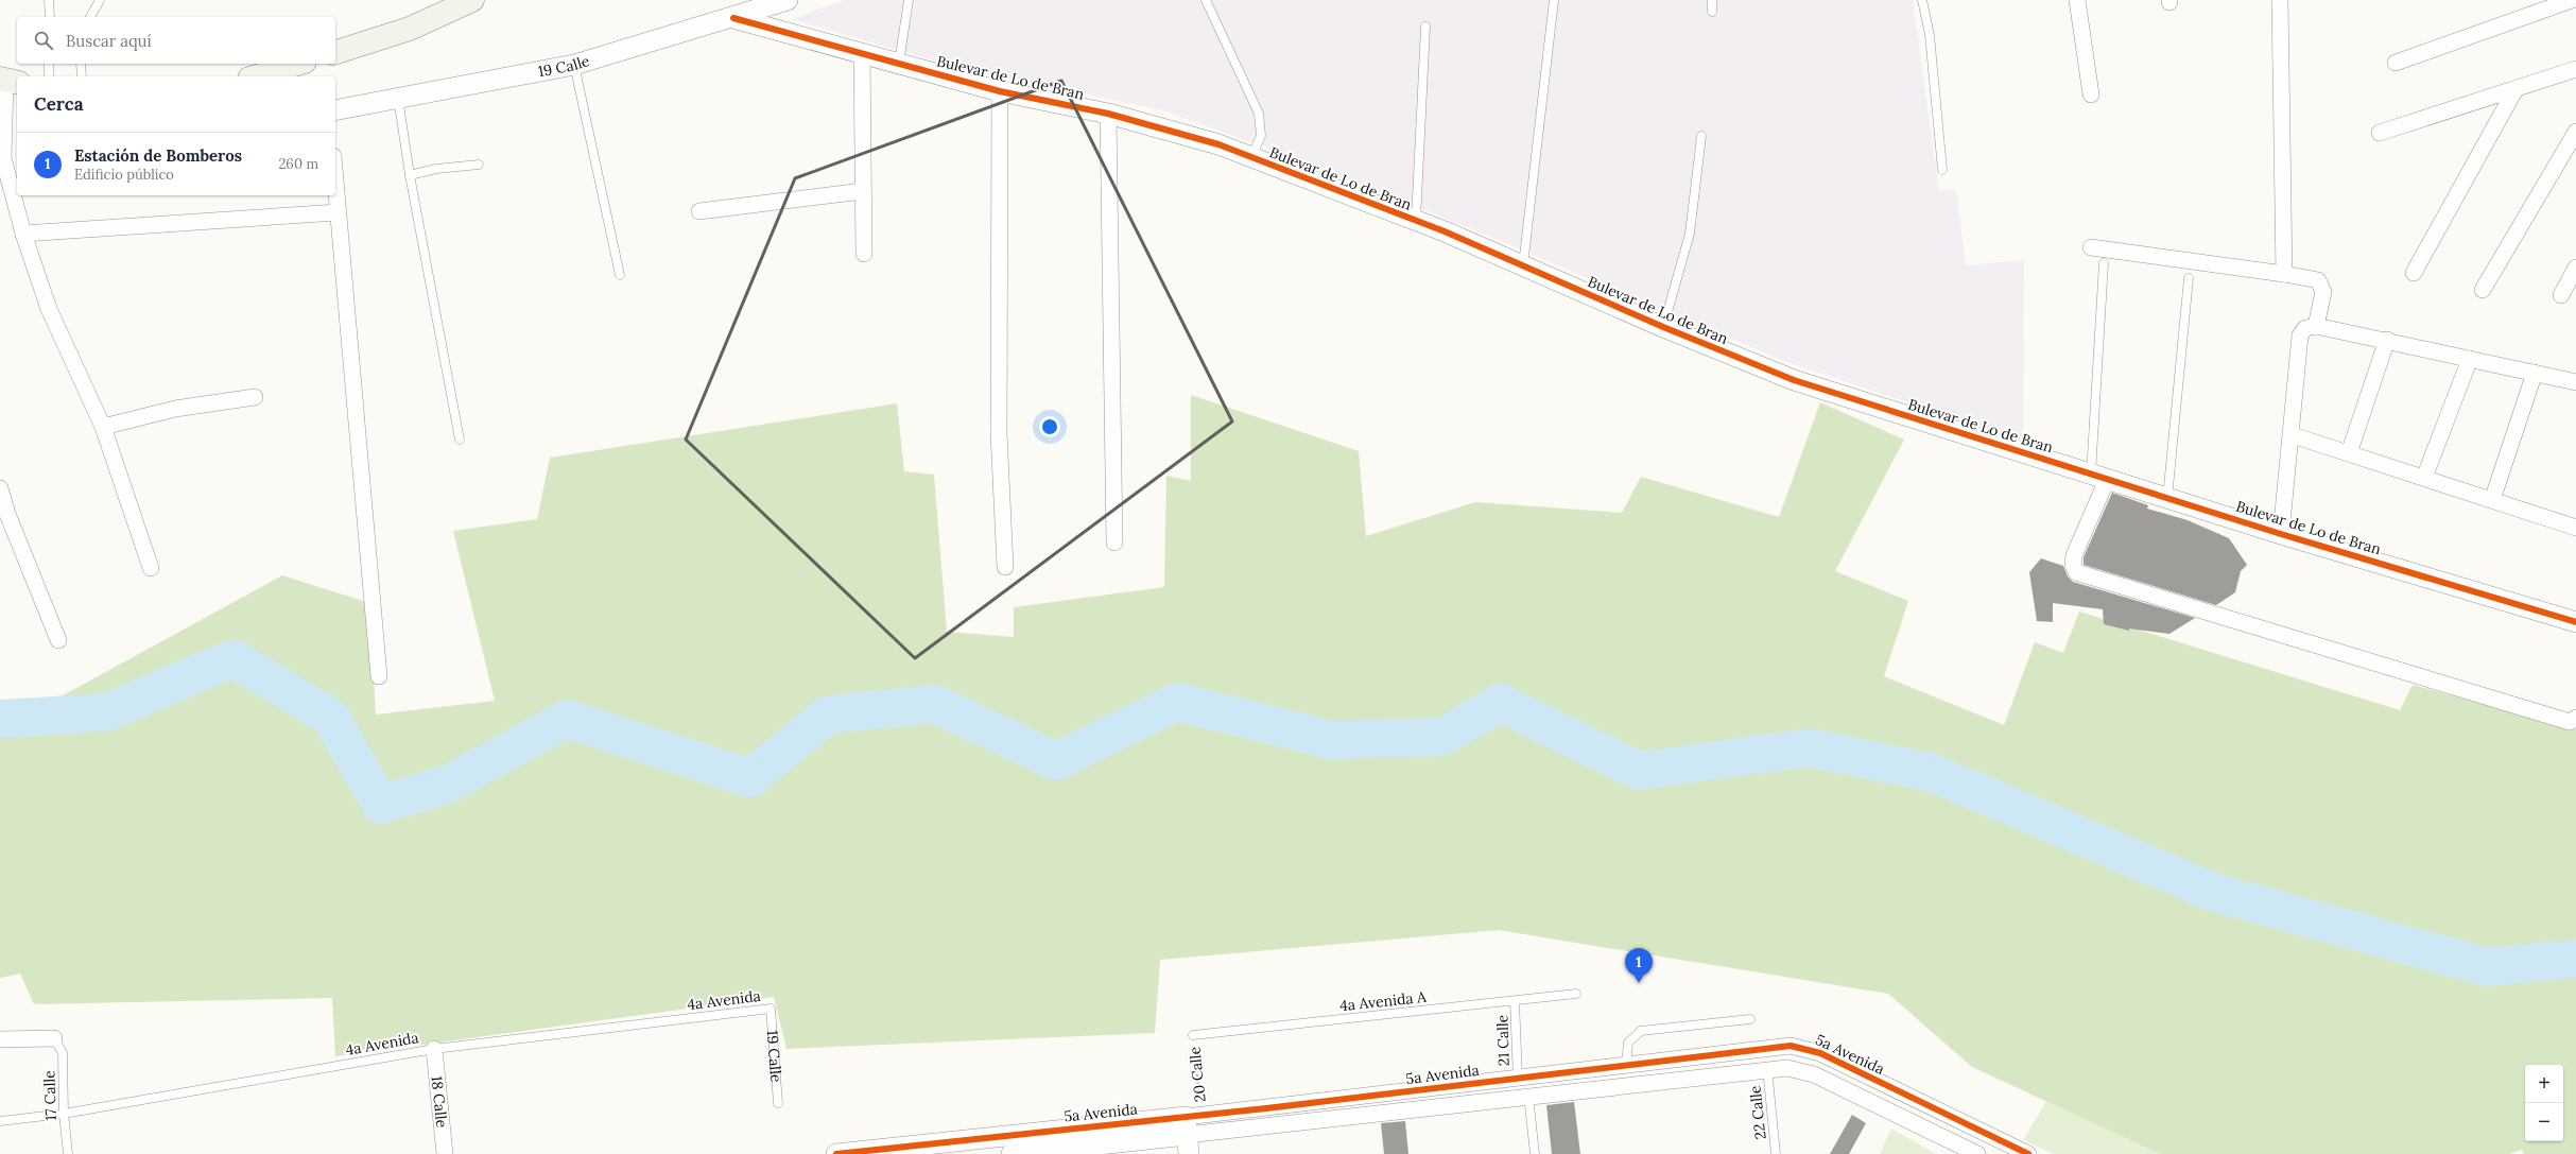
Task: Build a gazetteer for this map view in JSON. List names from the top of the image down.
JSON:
{
  "streets": {
    "street": [
      "19 Calle",
      "Bulevar de Lo de Bran",
      "5a Avenida",
      "18 Calle"
    ],
    "lane": [
      "4a Avenida",
      "4a Avenida A",
      "21 Calle",
      "17 Calle",
      "22 Calle"
    ],
    "path": ["20 Calle"]
  },
  "crossings": [
    ["19 Calle", "Bulevar de Lo de Bran"],
    ["19 Calle", "4a Avenida"],
    ["4a Avenida", "17 Calle"],
    ["4a Avenida", "18 Calle"],
    ["4a Avenida A", "21 Calle"],
    ["4a Avenida A", "20 Calle"],
    ["21 Calle", "5a Avenida"],
    ["5a Avenida", "20 Calle"],
    ["5a Avenida", "22 Calle"]
  ],
  "page": {
    "search": "Buscar aquí",
    "heading": "Cerca",
    "list": [
      {
        "mark": "1",
        "name": "Estación de Bomberos",
        "note": "Edificio público",
        "value": "260 m"
      }
    ],
    "pins": "1",
    "map_buttons": ["+", "−"]
  }
}
